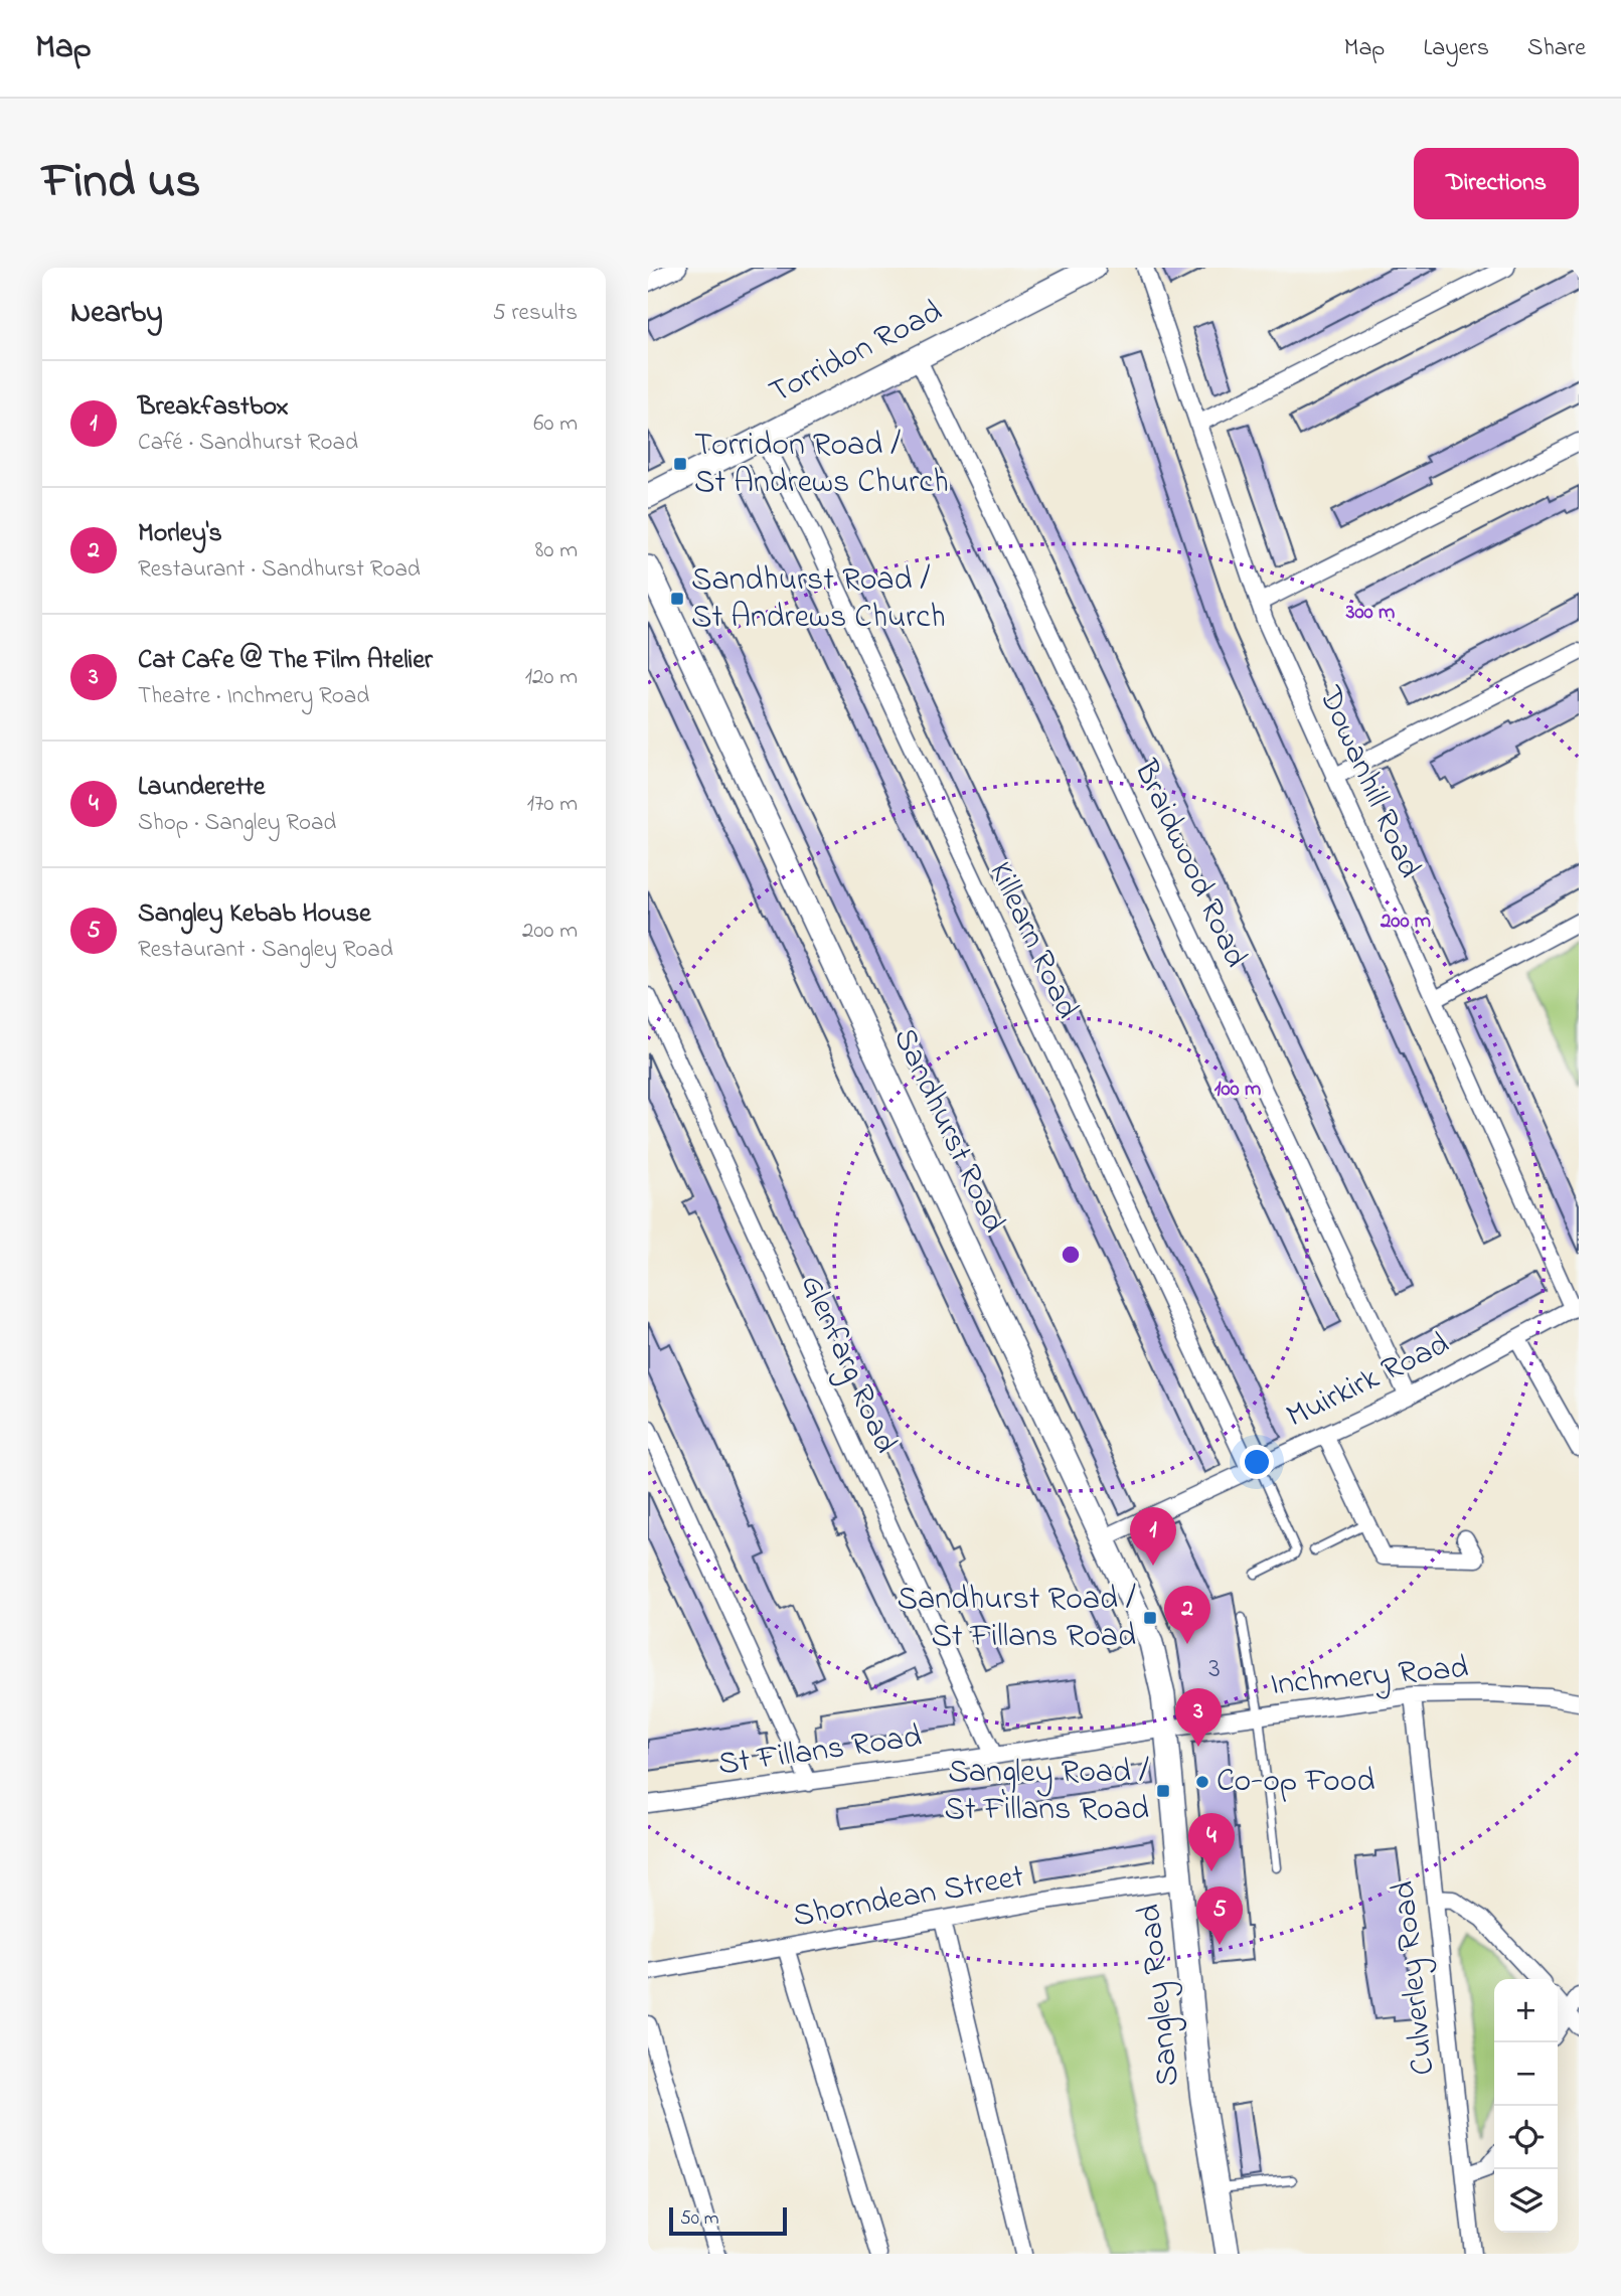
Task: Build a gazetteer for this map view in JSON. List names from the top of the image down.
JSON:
{
  "streets": {
    "street": [
      "Torridon Road",
      "Dowanhill Road",
      "Braidwood Road",
      "Killearn Road",
      "Sandhurst Road",
      "Glenfarg Road",
      "Muirkirk Road",
      "Inchmery Road",
      "St Fillans Road",
      "Shorndean Street",
      "Culverley Road",
      "Sangley Road"
    ]
  },
  "crossings": [
    ["Torridon Road", "Braidwood Road"],
    ["Torridon Road", "Killearn Road"],
    ["Dowanhill Road", "Muirkirk Road"],
    ["Braidwood Road", "Muirkirk Road"],
    ["Killearn Road", "Muirkirk Road"],
    ["Sandhurst Road", "Muirkirk Road"],
    ["Sandhurst Road", "Inchmery Road"],
    ["Sandhurst Road", "St Fillans Road"],
    ["Sandhurst Road", "Sangley Road"],
    ["Glenfarg Road", "St Fillans Road"],
    ["Inchmery Road", "St Fillans Road"],
    ["Inchmery Road", "Culverley Road"],
    ["Inchmery Road", "Sangley Road"],
    ["St Fillans Road", "Sangley Road"],
    ["Shorndean Street", "Sangley Road"]
  ],
  "places": {
    "transit": [
      "Torridon Road / St Andrews Church",
      "Sandhurst Road / St Andrews Church",
      "Sandhurst Road / St Fillans Road",
      "Sangley Road / St Fillans Road"
    ],
    "other": ["Co-op Food"]
  },
  "house_numbers": ["3"],
  "scale_bar": "50 m",
  "page": {
    "header": "Map",
    "nav": ["Map", "Layers", "Share"],
    "title": "Find us",
    "buttons": "Directions",
    "heading": ["Nearby", "5 results"],
    "list": [
      {
        "mark": "1",
        "name": "Breakfastbox",
        "note": "Café · Sandhurst Road",
        "value": "60 m"
      },
      {
        "mark": "2",
        "name": "Morley's",
        "note": "Restaurant · Sandhurst Road",
        "value": "80 m"
      },
      {
        "mark": "3",
        "name": "Cat Cafe @ The Film Atelier",
        "note": "Theatre · Inchmery Road",
        "value": "120 m"
      },
      {
        "mark": "4",
        "name": "Launderette",
        "note": "Shop · Sangley Road",
        "value": "170 m"
      },
      {
        "mark": "5",
        "name": "Sangley Kebab House",
        "note": "Restaurant · Sangley Road",
        "value": "200 m"
      }
    ],
    "pins": [
      "1",
      "2",
      "3",
      "4",
      "5"
    ],
    "map_buttons": ["+", "−"],
    "scale": "50 m"
  },
  "rings": ["300 m", "200 m", "100 m"]
}
